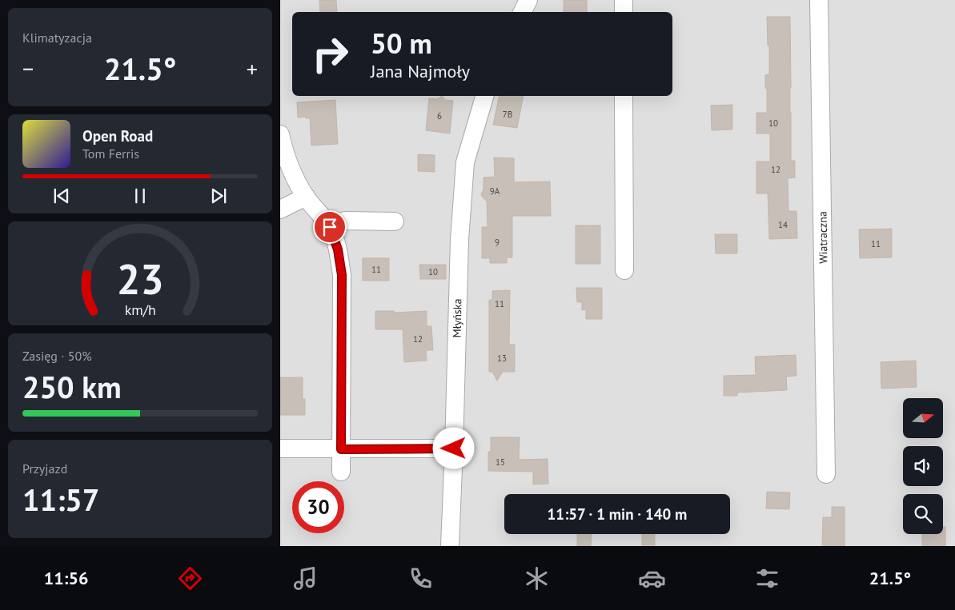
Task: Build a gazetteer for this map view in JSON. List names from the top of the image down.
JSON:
{
  "streets": {
    "street": ["Wiatraczna", "Młyńska"]
  },
  "house_numbers": [
    "7B",
    "6",
    "10",
    "12",
    "9A",
    "14",
    "9",
    "11",
    "11",
    "10",
    "11",
    "12",
    "13",
    "15"
  ],
  "north": "right",
  "page": {
    "tile": [
      "Klimatyzacja",
      ["Zasięg · 50%", "250 km"],
      ["Przyjazd", "11:57"]
    ],
    "turn": ["50 m", "Jana Najmoły"],
    "heat": ["−", "21.5°", "+"],
    "song": ["Open Road", "Tom Ferris"],
    "limit": "30",
    "trip": "11:57 · 1 min · 140 m",
    "tabs": ["11:56", "21.5°"],
    "gauge": ["23", "km/h"]
  }
}
